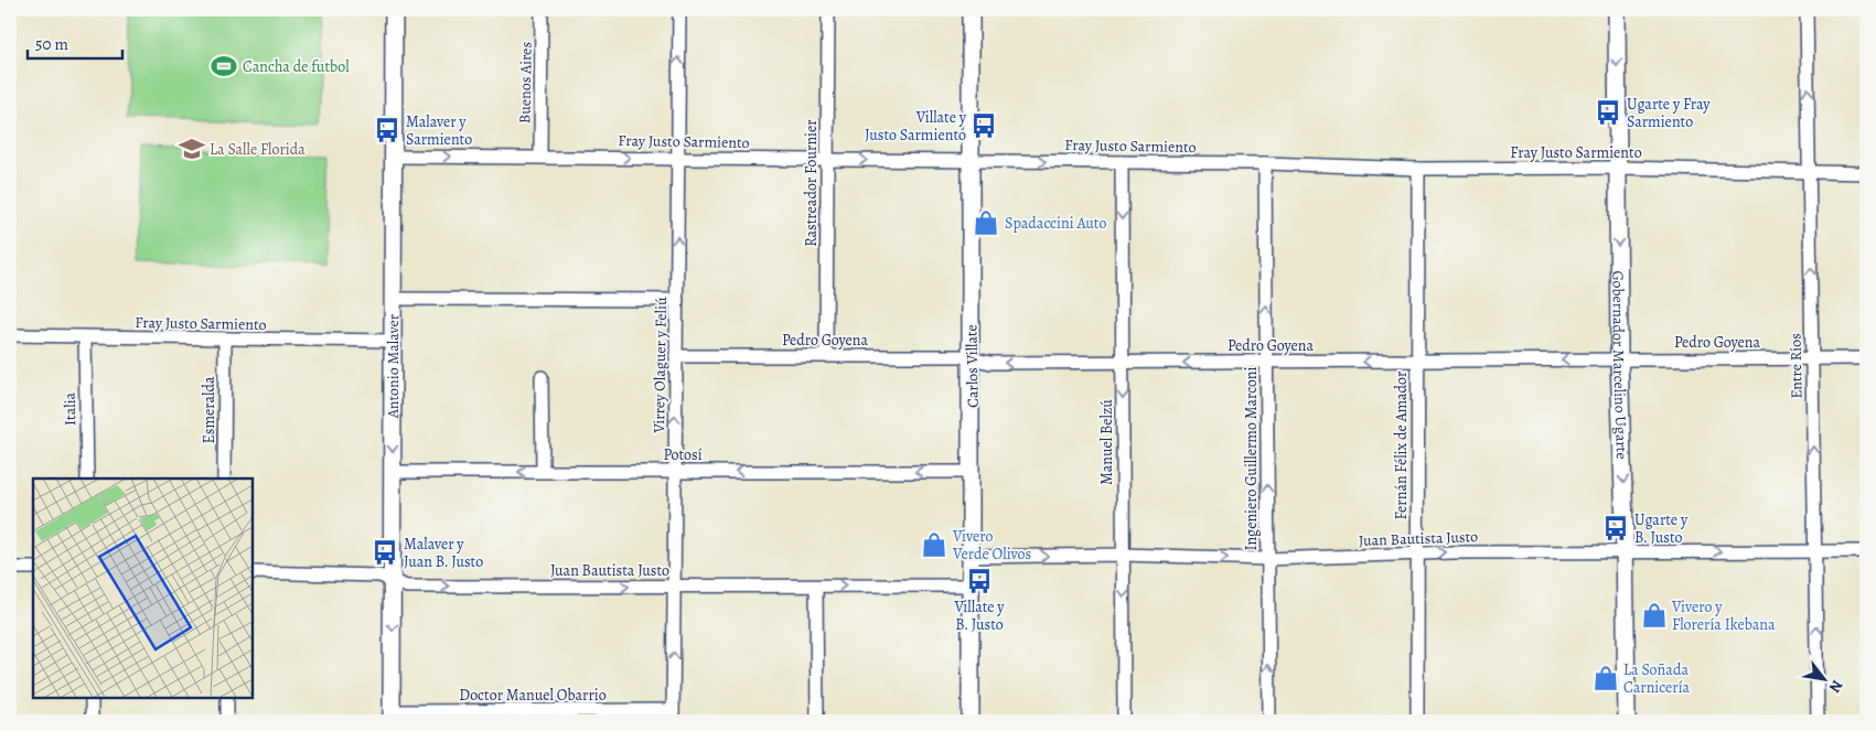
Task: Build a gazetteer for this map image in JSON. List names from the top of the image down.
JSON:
{
  "streets": {
    "street": [
      "Buenos Aires",
      "Fray Justo Sarmiento",
      "Rastreador Fournier",
      "Pedro Goyena",
      "Virrey Olaguer y Feliú",
      "Antonio Malaver",
      "Carlos Villate",
      "Gobernador Marcelino Ugarte",
      "Entre Ríos",
      "Italia",
      "Esmeralda",
      "Manuel Belzú",
      "Fernán Félix de Amador",
      "Potosí",
      "Ingeniero Guillermo Marconi",
      "Juan Bautista Justo",
      "Doctor Manuel Obarrio"
    ]
  },
  "crossings": [
    ["Buenos Aires", "Fray Justo Sarmiento"],
    ["Fray Justo Sarmiento", "Rastreador Fournier"],
    ["Fray Justo Sarmiento", "Virrey Olaguer y Feliú"],
    ["Fray Justo Sarmiento", "Antonio Malaver"],
    ["Fray Justo Sarmiento", "Carlos Villate"],
    ["Fray Justo Sarmiento", "Gobernador Marcelino Ugarte"],
    ["Fray Justo Sarmiento", "Entre Ríos"],
    ["Fray Justo Sarmiento", "Italia"],
    ["Fray Justo Sarmiento", "Esmeralda"],
    ["Fray Justo Sarmiento", "Manuel Belzú"],
    ["Fray Justo Sarmiento", "Fernán Félix de Amador"],
    ["Fray Justo Sarmiento", "Ingeniero Guillermo Marconi"],
    ["Rastreador Fournier", "Pedro Goyena"],
    ["Pedro Goyena", "Virrey Olaguer y Feliú"],
    ["Pedro Goyena", "Carlos Villate"],
    ["Pedro Goyena", "Gobernador Marcelino Ugarte"],
    ["Pedro Goyena", "Entre Ríos"],
    ["Pedro Goyena", "Manuel Belzú"],
    ["Pedro Goyena", "Fernán Félix de Amador"],
    ["Pedro Goyena", "Ingeniero Guillermo Marconi"],
    ["Virrey Olaguer y Feliú", "Potosí"],
    ["Virrey Olaguer y Feliú", "Juan Bautista Justo"],
    ["Virrey Olaguer y Feliú", "Doctor Manuel Obarrio"],
    ["Antonio Malaver", "Potosí"],
    ["Antonio Malaver", "Juan Bautista Justo"],
    ["Antonio Malaver", "Doctor Manuel Obarrio"],
    ["Carlos Villate", "Potosí"],
    ["Carlos Villate", "Juan Bautista Justo"],
    ["Gobernador Marcelino Ugarte", "Juan Bautista Justo"],
    ["Entre Ríos", "Juan Bautista Justo"],
    ["Manuel Belzú", "Juan Bautista Justo"],
    ["Fernán Félix de Amador", "Juan Bautista Justo"],
    ["Ingeniero Guillermo Marconi", "Juan Bautista Justo"]
  ],
  "one_way": [
    "Pedro Goyena",
    "Virrey Olaguer y Feliú",
    "Antonio Malaver",
    "Gobernador Marcelino Ugarte",
    "Entre Ríos",
    "Manuel Belzú",
    "Potosí",
    "Ingeniero Guillermo Marconi",
    "Juan Bautista Justo"
  ],
  "places": {
    "sports": ["Cancha de futbol"],
    "bus stop": [
      "Ugarte y Fray Sarmiento",
      "Villate y Justo Sarmiento",
      "Malaver y Sarmiento",
      "Ugarte y B. Justo",
      "Malaver y Juan B. Justo",
      "Villate y B. Justo"
    ],
    "school or university": ["La Salle Florida"],
    "shop": [
      "Spadaccini Auto",
      "Vivero Verde Olivos",
      "Vivero y Florería Ikebana",
      "La Soñada Carnicería"
    ]
  },
  "scale_bar": "50 m",
  "north": "bottom right"
}
